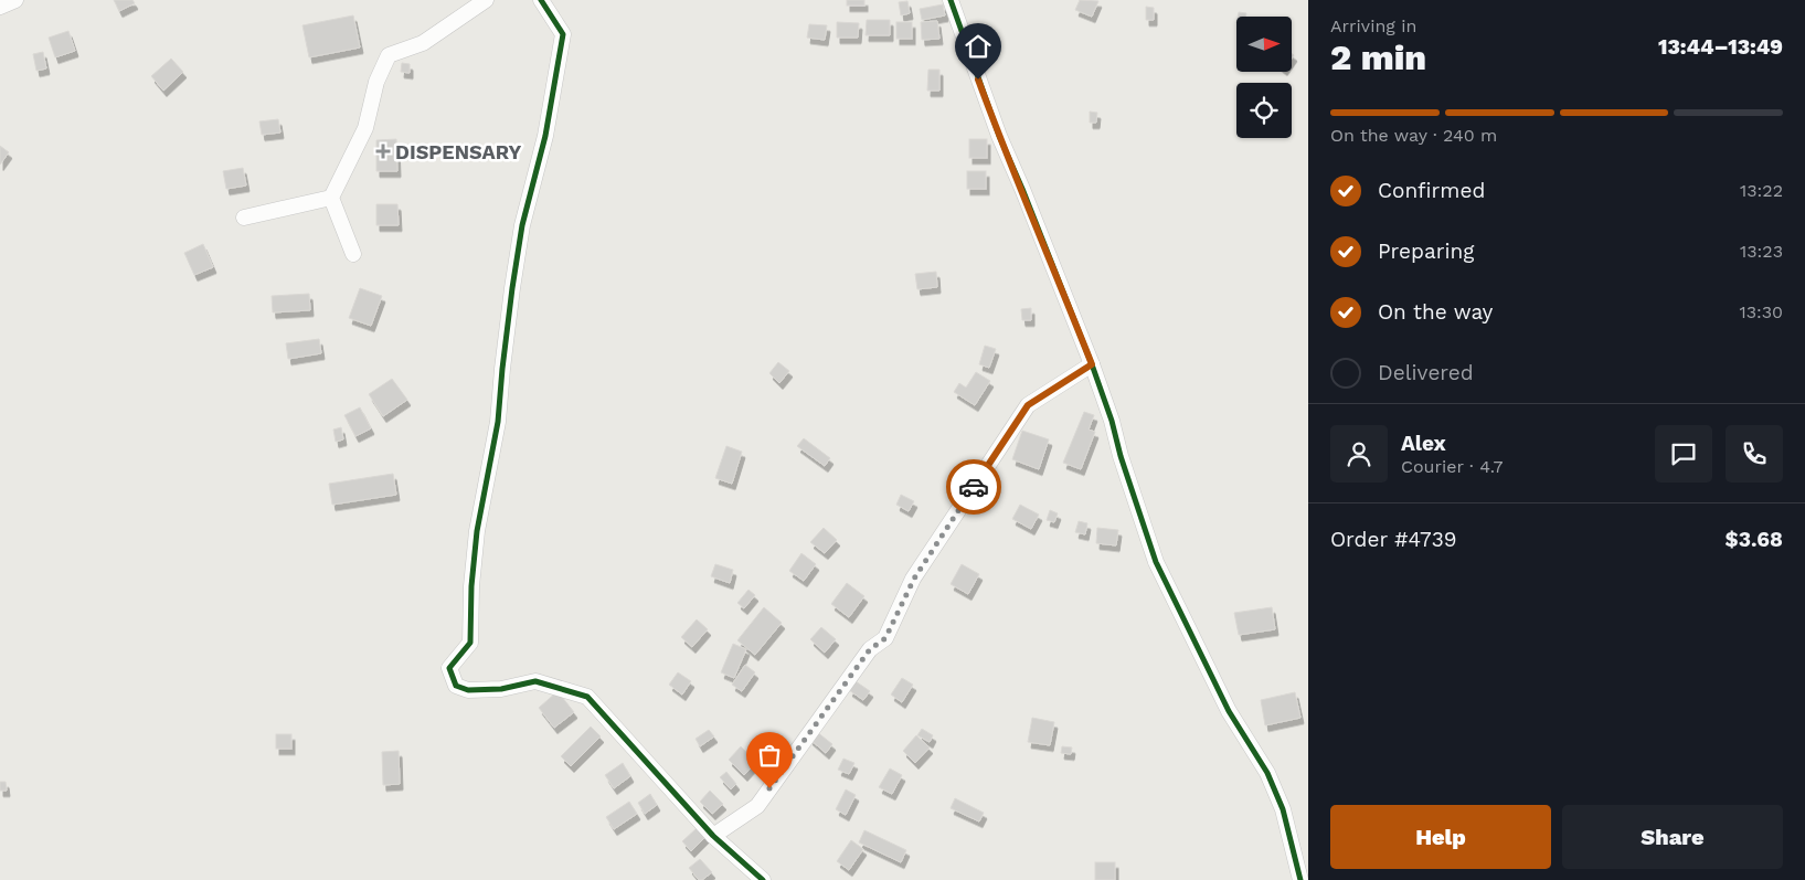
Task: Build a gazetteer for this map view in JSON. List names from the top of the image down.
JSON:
{
  "places": {
    "health": ["DISPENSARY"]
  },
  "north": "right",
  "page": {
    "heading": ["2 min", "Arriving in", "13:44–13:49"],
    "panel": [
      "Alex",
      "Courier · 4.7",
      "Order #4739",
      "$3.68"
    ],
    "bar": "On the way · 240 m",
    "list": [
      ["Confirmed", "13:22"],
      ["Preparing", "13:23"],
      ["On the way", "13:30"],
      "Delivered"
    ],
    "buttons": ["Help", "Share"]
  }
}
